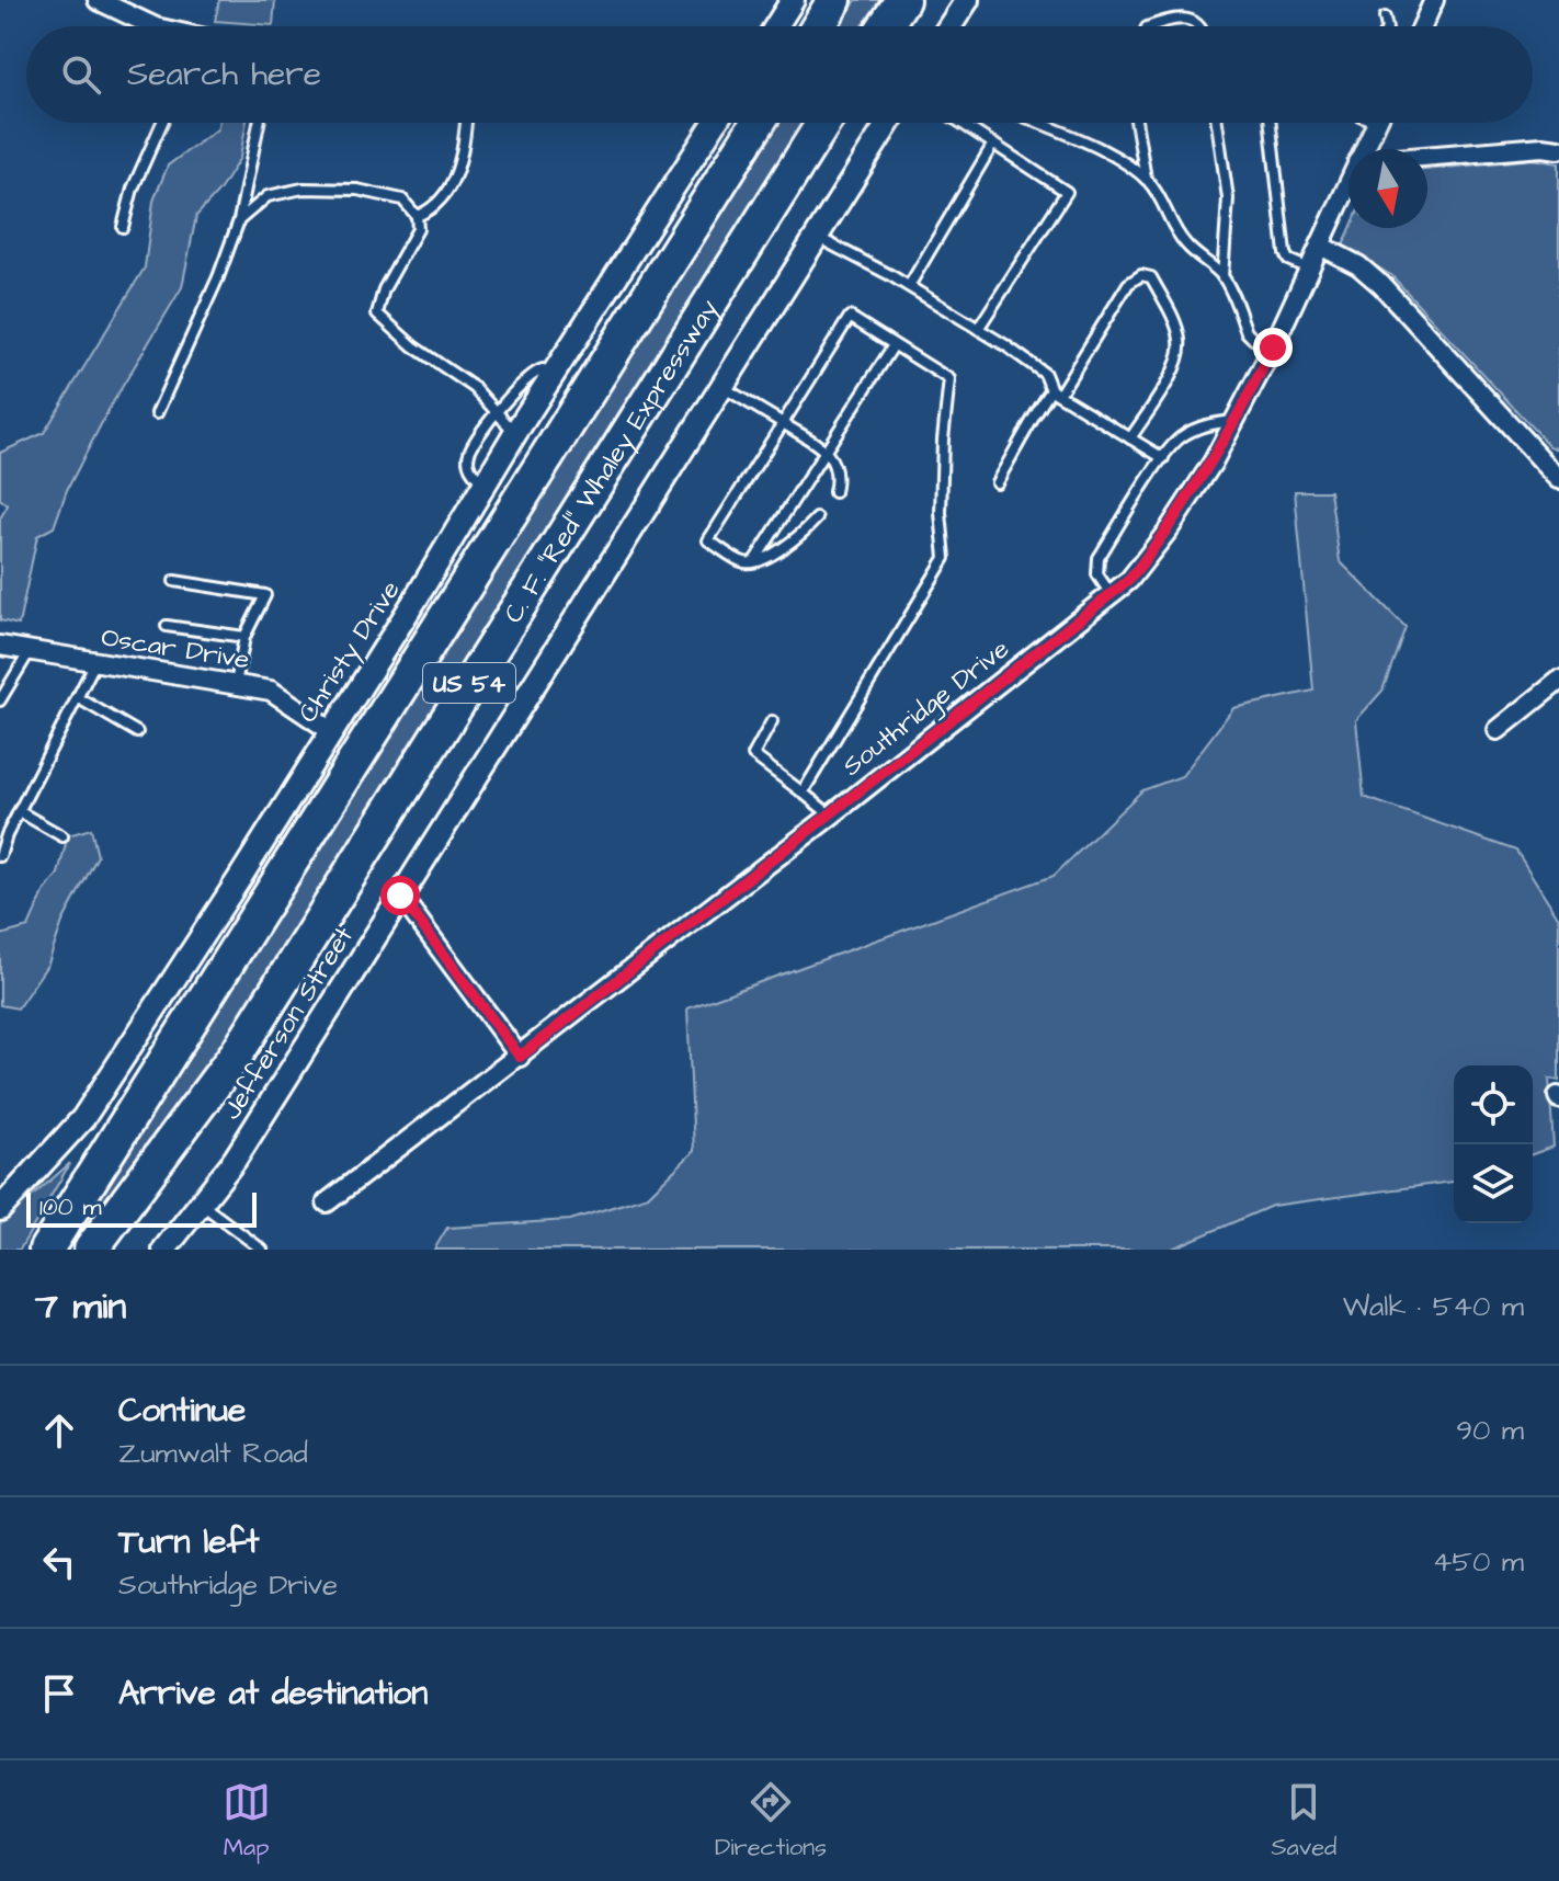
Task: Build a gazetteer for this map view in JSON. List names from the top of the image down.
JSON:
{
  "streets": {
    "highway": ["C. F. “Red” Whaley Expressway", "US 54"],
    "street": [
      "Oscar Drive",
      "Christy Drive",
      "Southridge Drive",
      "Jefferson Street"
    ]
  },
  "crossings": [
    ["Oscar Drive", "Christy Drive"]
  ],
  "scale_bar": "100 m",
  "north": "bottom",
  "page": {
    "search": "Search here",
    "scale": "100 m",
    "heading": ["7 min", "Walk · 540 m"],
    "list": [
      ["Continue", "Zumwalt Road", "90 m"],
      ["Turn left", "Southridge Drive", "450 m"],
      "Arrive at destination"
    ],
    "nav": ["Map", "Directions", "Saved"]
  }
}
